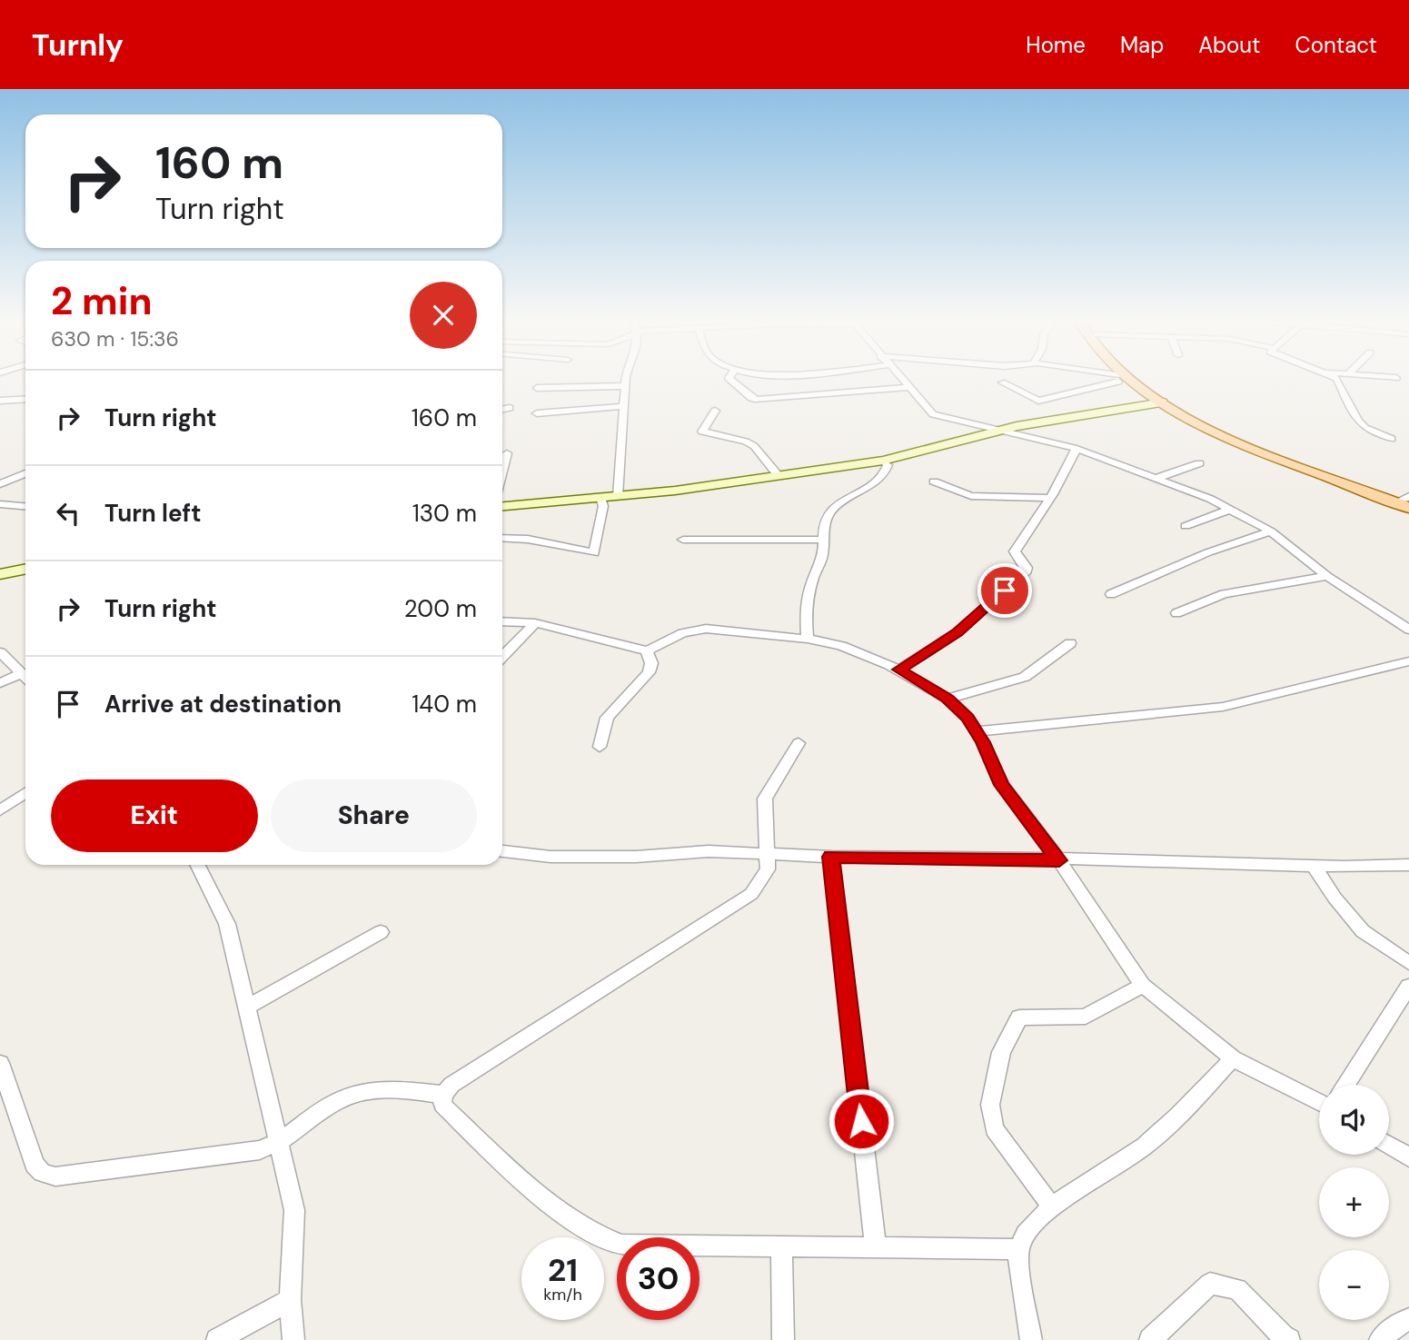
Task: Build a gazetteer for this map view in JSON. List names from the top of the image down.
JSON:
{
  "page": {
    "header": "Turnly",
    "nav": [
      "Home",
      "Map",
      "About",
      "Contact"
    ],
    "turn": ["160 m", "Turn right"],
    "heading": ["2 min", "630 m · 15:36"],
    "list": [
      {
        "name": "Turn right",
        "value": "160 m"
      },
      {
        "name": "Turn left",
        "value": "130 m"
      },
      {
        "name": "Turn right",
        "value": "200 m"
      },
      {
        "name": "Arrive at destination",
        "value": "140 m"
      }
    ],
    "buttons": ["Exit", "Share"],
    "map_buttons": ["+", "−"],
    "speed": "21 km/h",
    "limit": "30"
  }
}
